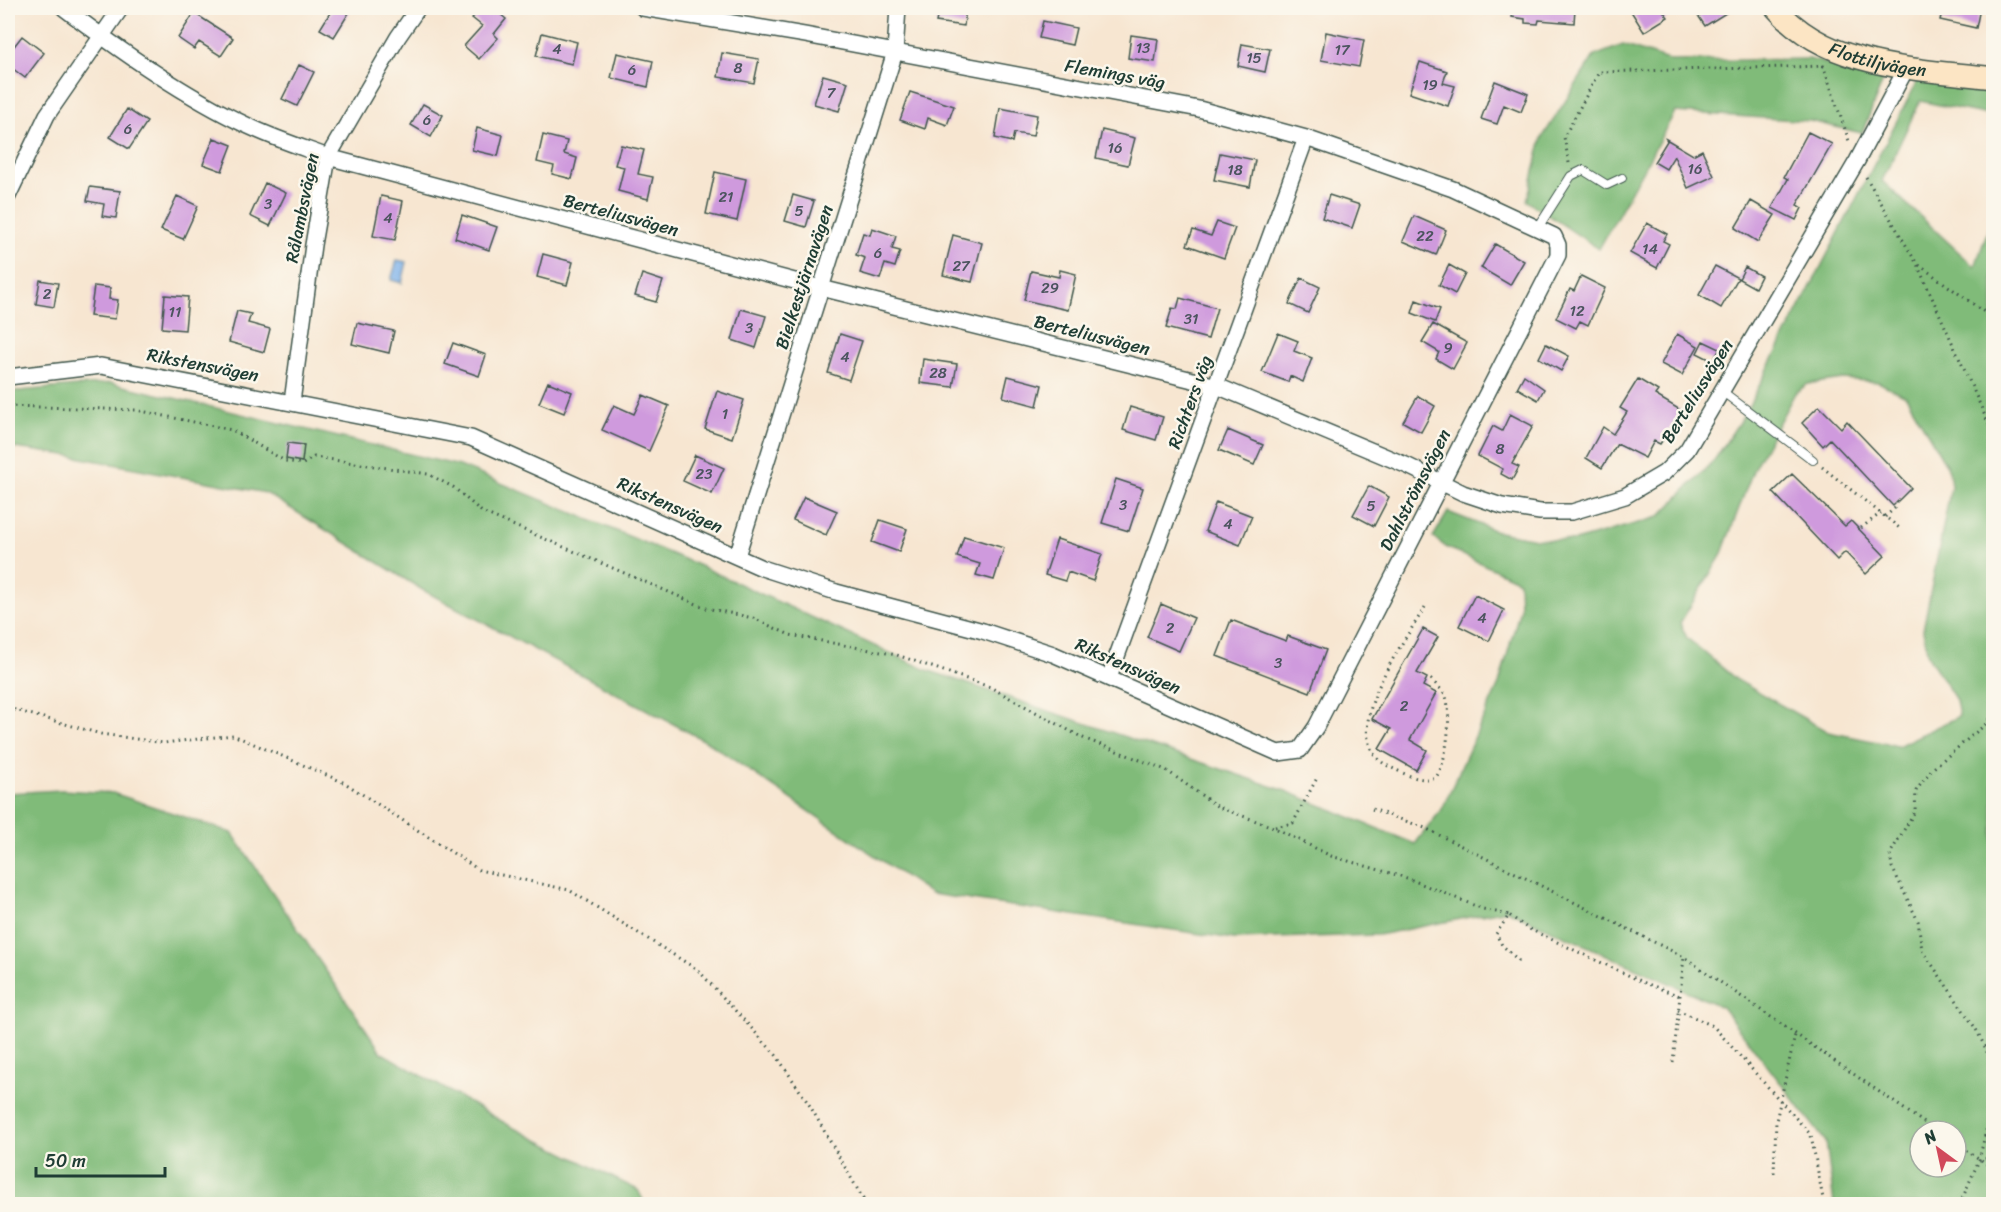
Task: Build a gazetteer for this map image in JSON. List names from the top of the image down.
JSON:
{
  "streets": {
    "street": [
      "Flottiljvägen",
      "Flemings väg",
      "Rålambsvägen",
      "Berteliusvägen",
      "Bielkestjärnavägen",
      "Rikstensvägen",
      "Richters väg",
      "Dahlströmsvägen"
    ]
  },
  "crossings": [
    ["Flottiljvägen", "Berteliusvägen"],
    ["Flemings väg", "Bielkestjärnavägen"],
    ["Flemings väg", "Richters väg"],
    ["Flemings väg", "Dahlströmsvägen"],
    ["Rålambsvägen", "Berteliusvägen"],
    ["Rålambsvägen", "Rikstensvägen"],
    ["Berteliusvägen", "Bielkestjärnavägen"],
    ["Berteliusvägen", "Richters väg"],
    ["Berteliusvägen", "Dahlströmsvägen"],
    ["Bielkestjärnavägen", "Rikstensvägen"],
    ["Rikstensvägen", "Richters väg"],
    ["Rikstensvägen", "Dahlströmsvägen"]
  ],
  "house_numbers": [
    "13",
    "4",
    "17",
    "15",
    "8",
    "6",
    "19",
    "7",
    "6",
    "6",
    "16",
    "16",
    "18",
    "21",
    "3",
    "5",
    "4",
    "22",
    "14",
    "6",
    "27",
    "29",
    "2",
    "12",
    "11",
    "31",
    "3",
    "9",
    "4",
    "28",
    "1",
    "8",
    "23",
    "3",
    "5",
    "4",
    "4",
    "2",
    "3",
    "2"
  ],
  "scale_bar": "50 m",
  "north": "top left"
}
